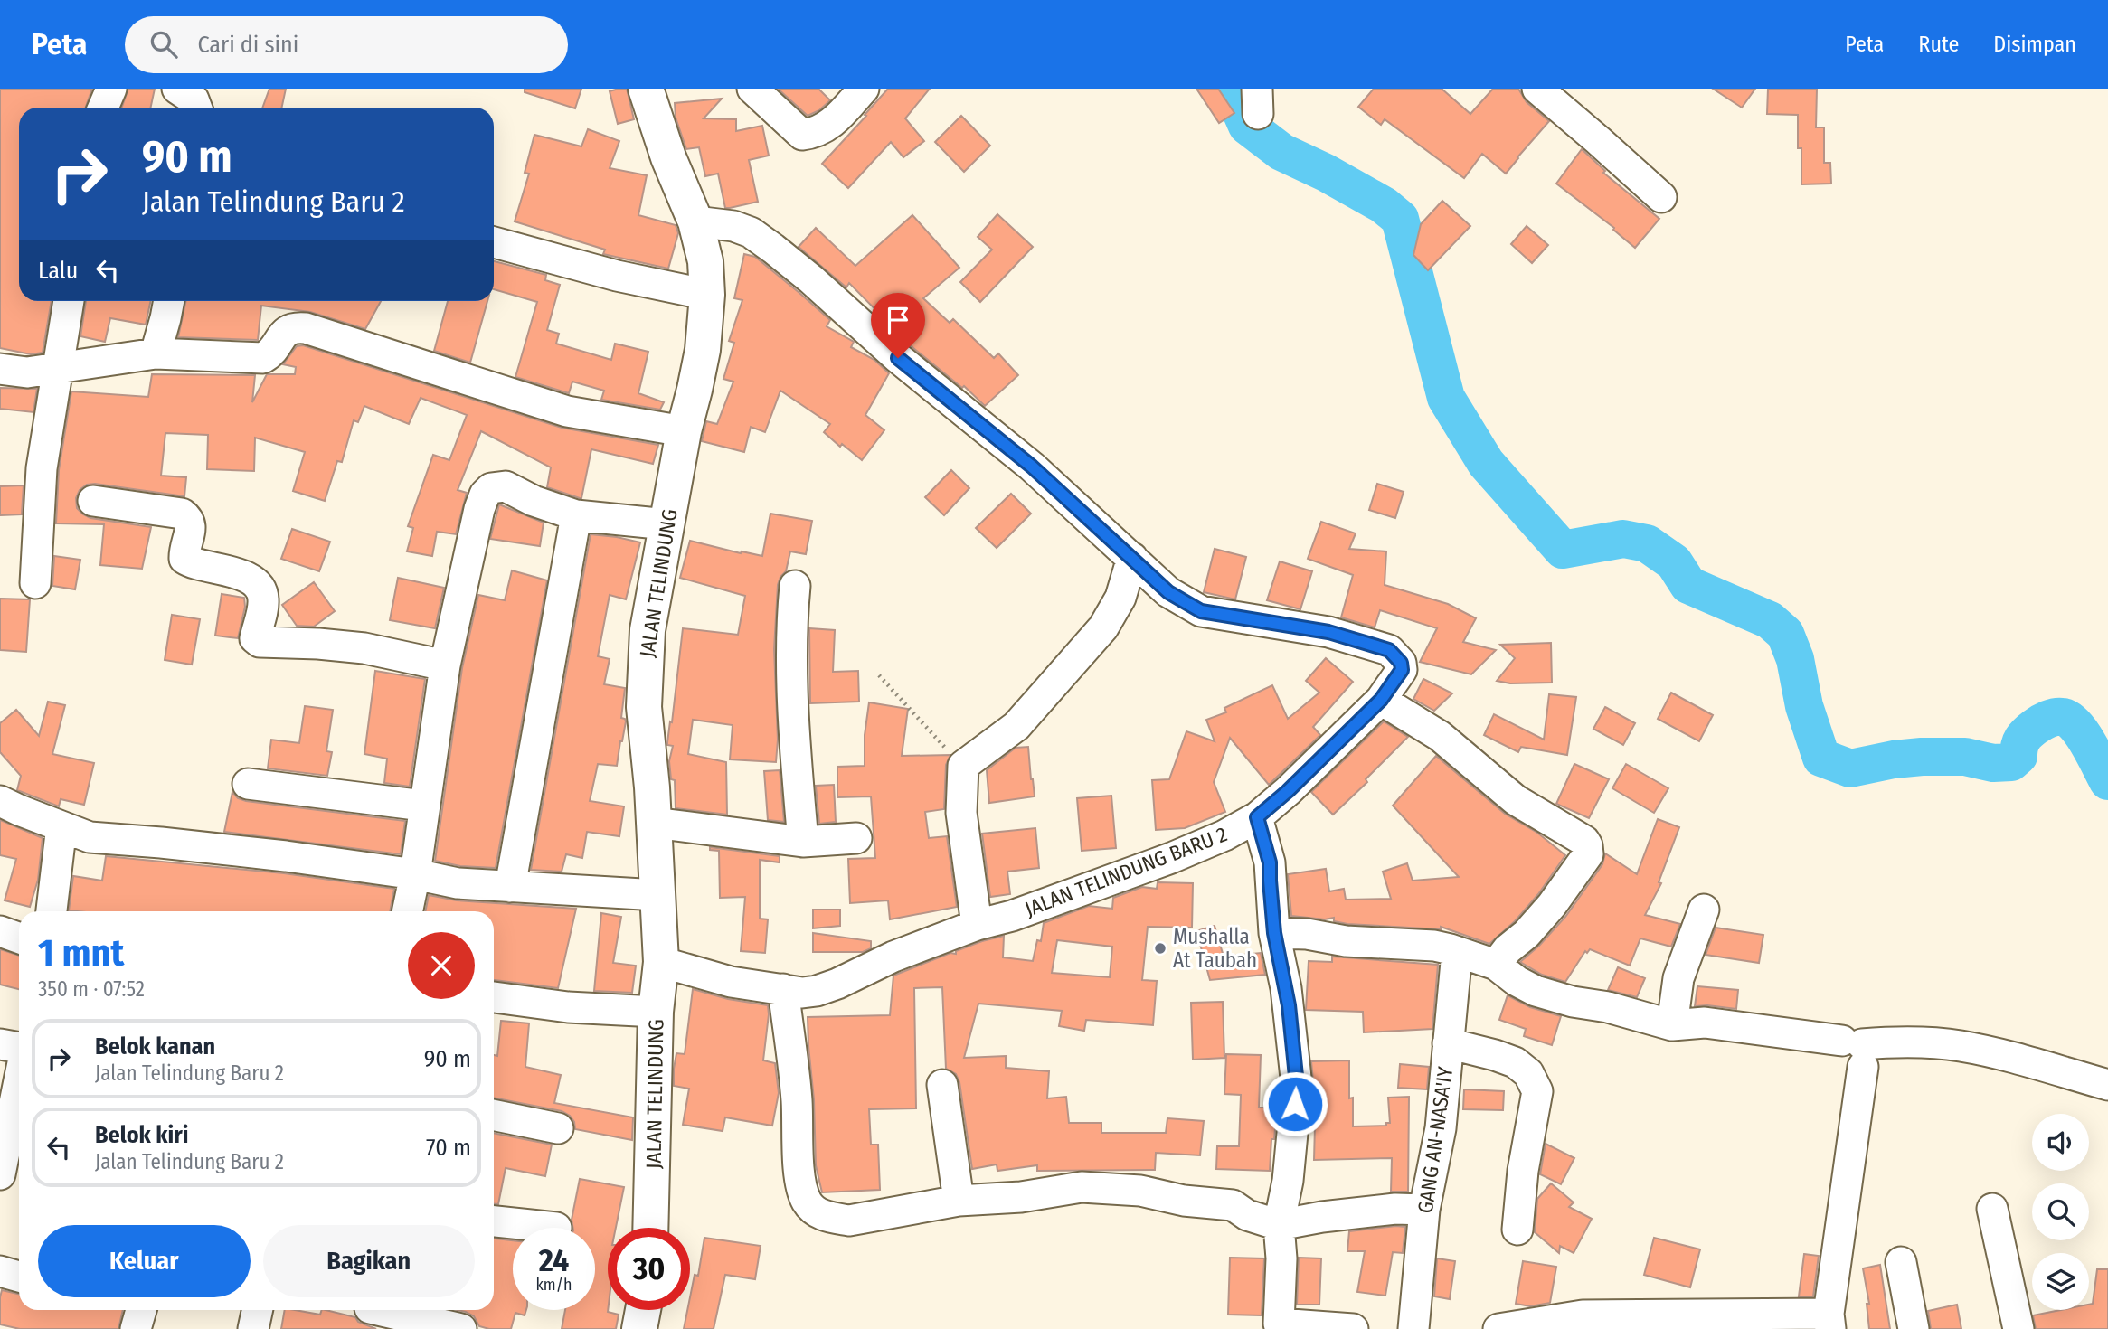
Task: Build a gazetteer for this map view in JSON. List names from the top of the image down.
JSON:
{
  "streets": {
    "main road": ["JALAN TELINDUNG"],
    "street": ["JALAN TELINDUNG BARU 2", "GANG AN-NASA'IY"]
  },
  "crossings": [
    ["JALAN TELINDUNG", "JALAN TELINDUNG BARU 2"]
  ],
  "places": ["Mushalla At Taubah"],
  "page": {
    "header": "Peta",
    "search": "Cari di sini",
    "nav": ["Peta", "Rute", "Disimpan"],
    "turn": ["90 m", "Jalan Telindung Baru 2"],
    "then": "Lalu",
    "heading": ["1 mnt", "350 m · 07:52"],
    "list": [
      {
        "name": "Belok kanan",
        "note": "Jalan Telindung Baru 2",
        "value": "90 m"
      },
      {
        "name": "Belok kiri",
        "note": "Jalan Telindung Baru 2",
        "value": "70 m"
      }
    ],
    "buttons": ["Keluar", "Bagikan"],
    "speed": "24 km/h",
    "limit": "30"
  }
}
